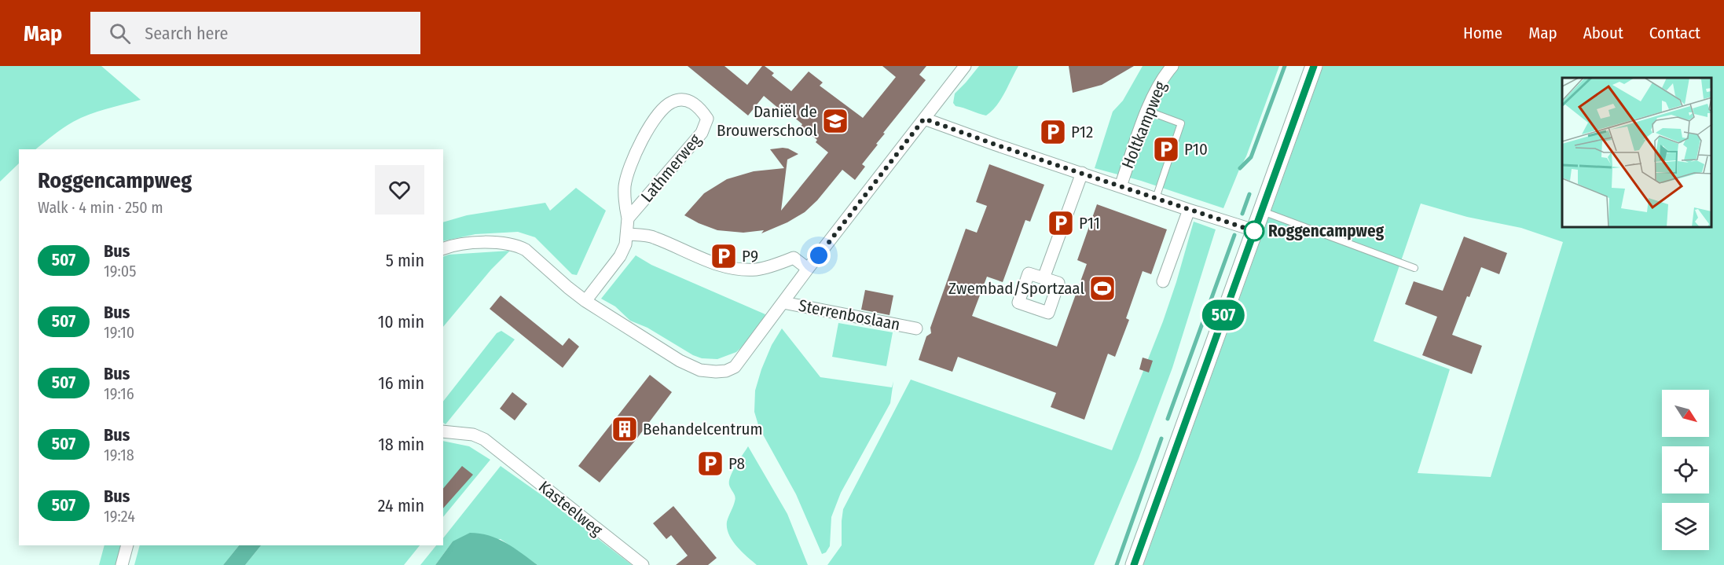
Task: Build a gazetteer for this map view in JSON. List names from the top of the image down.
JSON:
{
  "streets": {
    "street": [
      "Holtkampweg",
      "Lathmerweg",
      "Sterrenboslaan",
      "Kasteelweg"
    ]
  },
  "crossings": [
    ["Lathmerweg", "Sterrenboslaan"]
  ],
  "places": {
    "school or university": ["Daniël de Brouwerschool"],
    "parking": [
      "P12",
      "P10",
      "P11",
      "P9",
      "P8"
    ],
    "other": ["Roggencampweg"],
    "sports": ["Zwembad/Sportzaal"],
    "building": ["Behandelcentrum"]
  },
  "lines": ["bus line 507"],
  "north": "bottom right",
  "page": {
    "header": "Map",
    "search": "Search here",
    "nav": [
      "Home",
      "Map",
      "About",
      "Contact"
    ],
    "on_map": "507",
    "heading": ["Roggencampweg", "Walk · 4 min · 250 m"],
    "list": [
      {
        "mark": "507",
        "name": "Bus",
        "note": "19:05",
        "value": "5 min"
      },
      {
        "mark": "507",
        "name": "Bus",
        "note": "19:10",
        "value": "10 min"
      },
      {
        "mark": "507",
        "name": "Bus",
        "note": "19:16",
        "value": "16 min"
      },
      {
        "mark": "507",
        "name": "Bus",
        "note": "19:18",
        "value": "18 min"
      },
      {
        "mark": "507",
        "name": "Bus",
        "note": "19:24",
        "value": "24 min"
      }
    ]
  }
}
